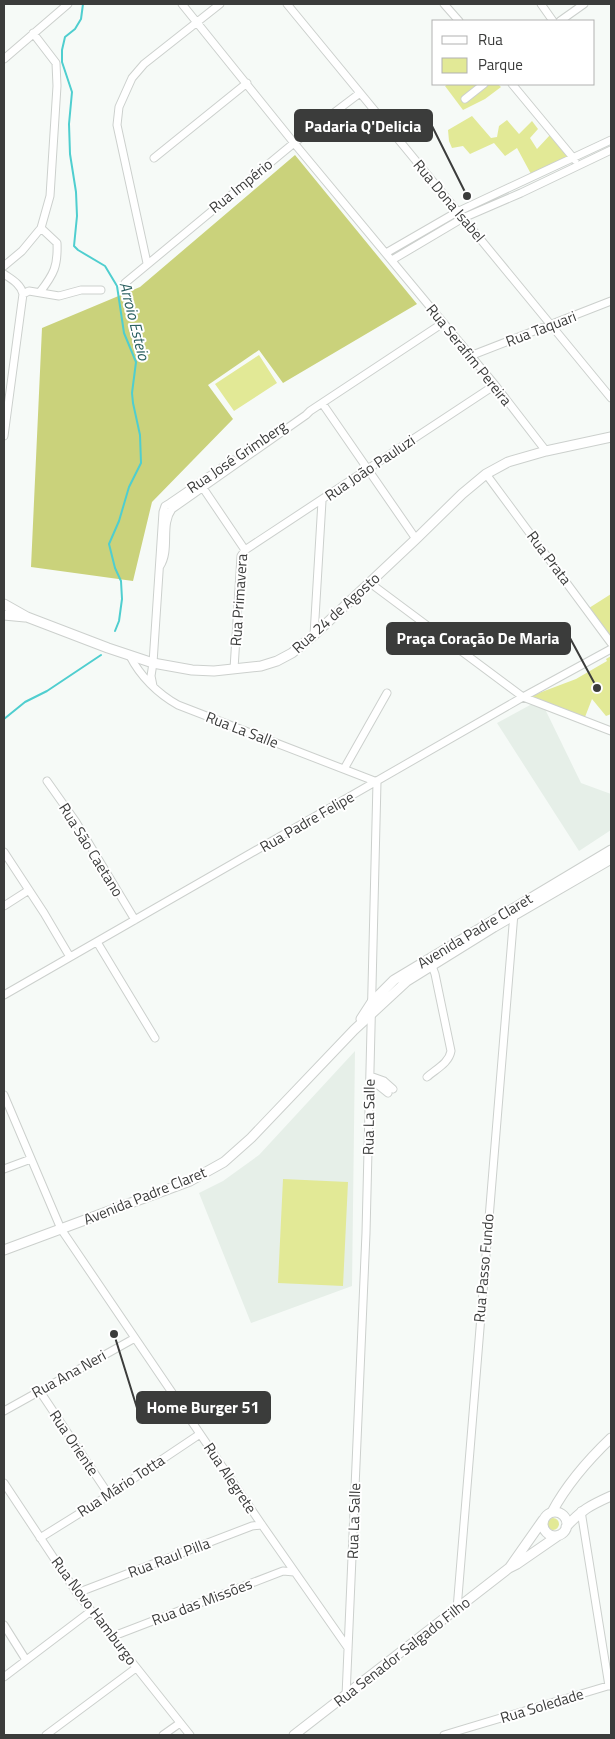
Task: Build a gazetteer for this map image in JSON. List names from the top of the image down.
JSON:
{
  "streets": {
    "main road": ["Rua 24 de Agosto", "Avenida Padre Claret", "Rua Senador Salgado Filho"],
    "street": [
      "Rua Império",
      "Rua Dona Isabel",
      "Rua Taquari",
      "Rua Serafim Pereira",
      "Rua José Grimberg",
      "Rua João Pauluzi",
      "Rua Prata",
      "Rua Primavera",
      "Rua La Salle",
      "Rua Padre Felipe",
      "Rua São Caetano",
      "Rua Passo Fundo",
      "Rua Ana Neri",
      "Rua Oriente",
      "Rua Alegrete",
      "Rua Mário Totta",
      "Rua Raul Pilla",
      "Rua das Missões",
      "Rua Novo Hamburgo",
      "Rua Soledade"
    ]
  },
  "crossings": [
    ["Rua Império", "Rua Dona Isabel"],
    ["Rua Império", "Rua Serafim Pereira"],
    ["Rua Dona Isabel", "Rua Taquari"],
    ["Rua Taquari", "Rua Serafim Pereira"],
    ["Rua Serafim Pereira", "Rua José Grimberg"],
    ["Rua Serafim Pereira", "Rua João Pauluzi"],
    ["Rua Serafim Pereira", "Rua 24 de Agosto"],
    ["Rua José Grimberg", "Rua Primavera"],
    ["Rua José Grimberg", "Rua 24 de Agosto"],
    ["Rua João Pauluzi", "Rua Primavera"],
    ["Rua Prata", "Rua 24 de Agosto"],
    ["Rua Primavera", "Rua 24 de Agosto"],
    ["Rua 24 de Agosto", "Rua La Salle"],
    ["Rua La Salle", "Rua Padre Felipe"],
    ["Rua La Salle", "Avenida Padre Claret"],
    ["Rua La Salle", "Rua Alegrete"],
    ["Rua La Salle", "Rua Senador Salgado Filho"],
    ["Rua Padre Felipe", "Rua São Caetano"],
    ["Avenida Padre Claret", "Rua Passo Fundo"],
    ["Avenida Padre Claret", "Rua Alegrete"],
    ["Rua Passo Fundo", "Rua Senador Salgado Filho"],
    ["Rua Ana Neri", "Rua Oriente"],
    ["Rua Ana Neri", "Rua Alegrete"],
    ["Rua Oriente", "Rua Mário Totta"],
    ["Rua Alegrete", "Rua Mário Totta"],
    ["Rua Alegrete", "Rua Raul Pilla"],
    ["Rua Alegrete", "Rua das Missões"],
    ["Rua Mário Totta", "Rua Novo Hamburgo"],
    ["Rua Raul Pilla", "Rua Novo Hamburgo"],
    ["Rua das Missões", "Rua Novo Hamburgo"]
  ],
  "water": ["Arroio Esteio"],
  "places": ["Padaria Q'Delicia", "Praça Coração De Maria", "Home Burger 51"],
  "legend": ["Rua", "Parque"]
}
